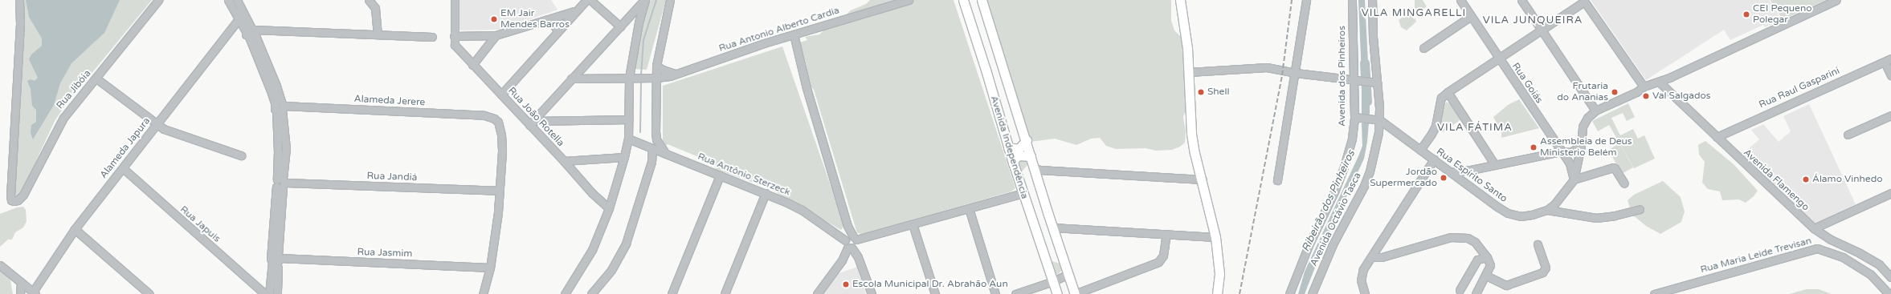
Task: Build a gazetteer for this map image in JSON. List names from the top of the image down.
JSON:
{
  "streets": {
    "main road": ["Avenida Independência"],
    "street": [
      "Rua Antonio Alberto Cardia",
      "Avenida dos Pinheiros",
      "Rua Goiás",
      "Rua Raul Gasparini",
      "Rua Jibóia",
      "Alameda Jerere",
      "Rua João Rotella",
      "Alameda Japura",
      "Rua Antônio Sterzeck",
      "Rua Espírito Santo",
      "Rua Jandiá",
      "Avenida Flamengo",
      "Avenida Octávio Tasca",
      "Rua Japuis",
      "Rua Jasmim",
      "Rua Maria Leide Trevisan"
    ]
  },
  "crossings": [
    ["Rua Goiás", "Rua Espírito Santo"],
    ["Rua Raul Gasparini", "Avenida Flamengo"],
    ["Alameda Jerere", "Rua Jandiá"],
    ["Alameda Japura", "Rua Japuis"],
    ["Rua Espírito Santo", "Avenida Flamengo"],
    ["Rua Espírito Santo", "Avenida Octávio Tasca"]
  ],
  "districts": ["VILA MINGARELLI", "VILA JUNQUEIRA", "VILA FÁTIMA"],
  "water": ["Ribeirão dos Pinheiros"],
  "places": [
    "CEI Pequeno Polegar",
    "EM Jair Mendes Barros",
    "Shell",
    "Frutaria do Ananias",
    "Val Salgados",
    "Assembleia de Deus Ministerio Belém",
    "Jordão Supermercado",
    "Álamo Vinhedo",
    "Escola Municipal Dr. Abrahão Aun"
  ]
}
